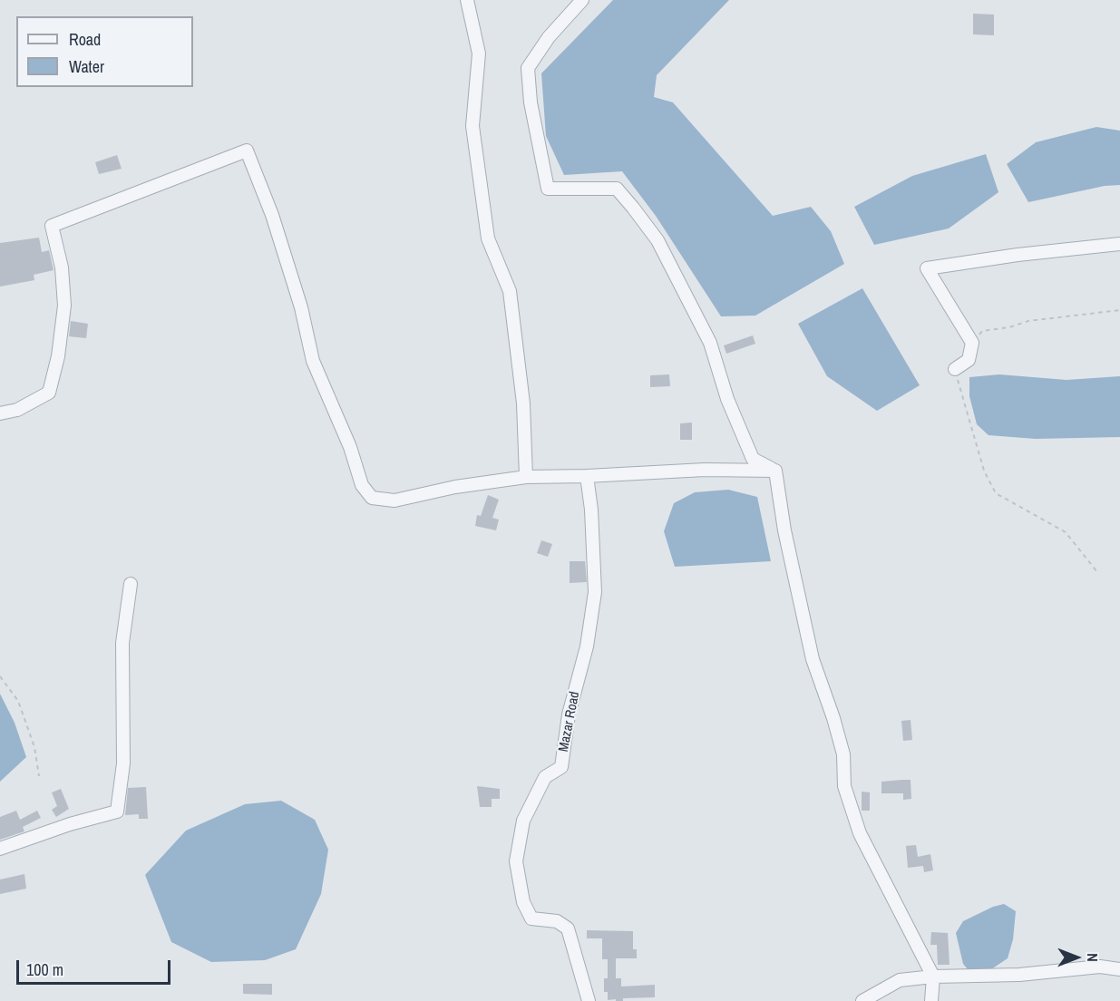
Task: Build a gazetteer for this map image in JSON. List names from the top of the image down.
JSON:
{
  "streets": {
    "street": ["Mazar Road"]
  },
  "legend": ["Road", "Water"],
  "scale_bar": "100 m",
  "north": "right"
}
